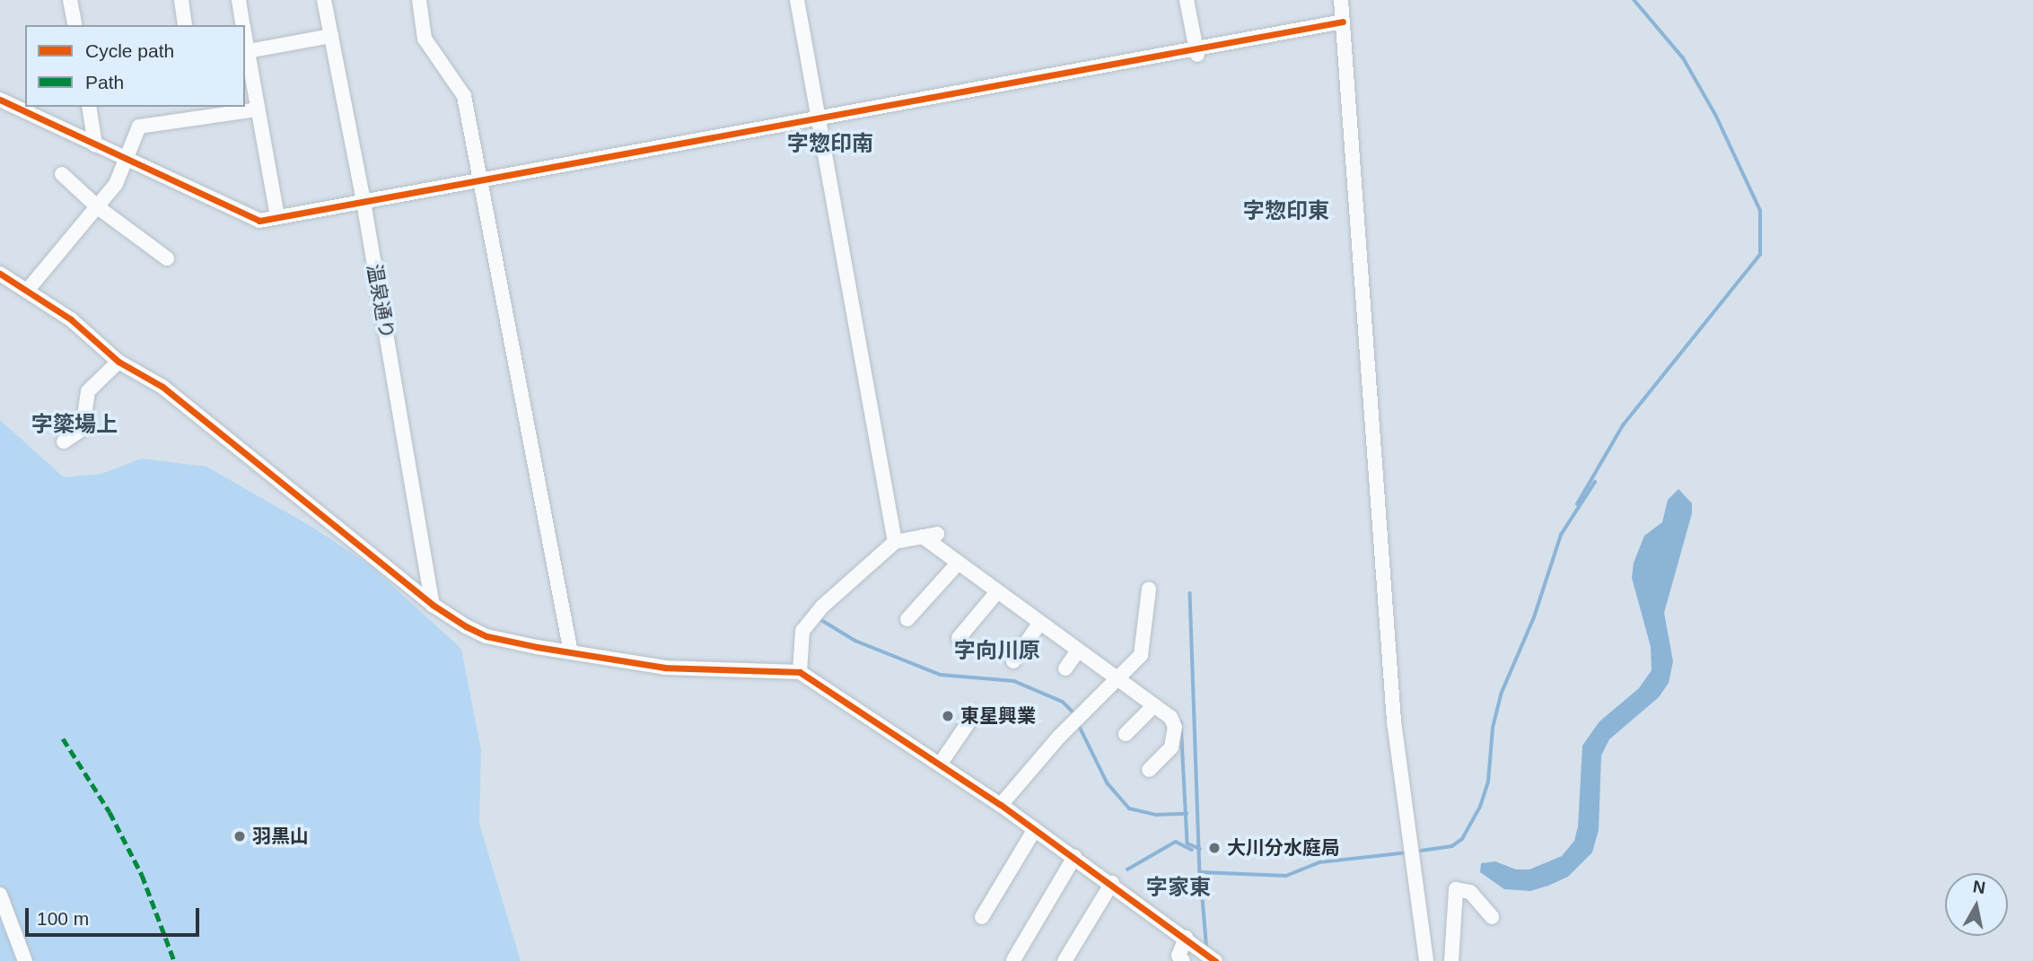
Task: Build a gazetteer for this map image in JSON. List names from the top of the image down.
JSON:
{
  "streets": {
    "street": ["温泉通り"]
  },
  "districts": [
    "字惣印南",
    "字惣印東",
    "字簗場上",
    "字向川原",
    "字家東"
  ],
  "places": ["東星興業", "羽黒山", "大川分水庭局"],
  "legend": ["Cycle path", "Path"],
  "scale_bar": "100 m",
  "north": "top"
}
